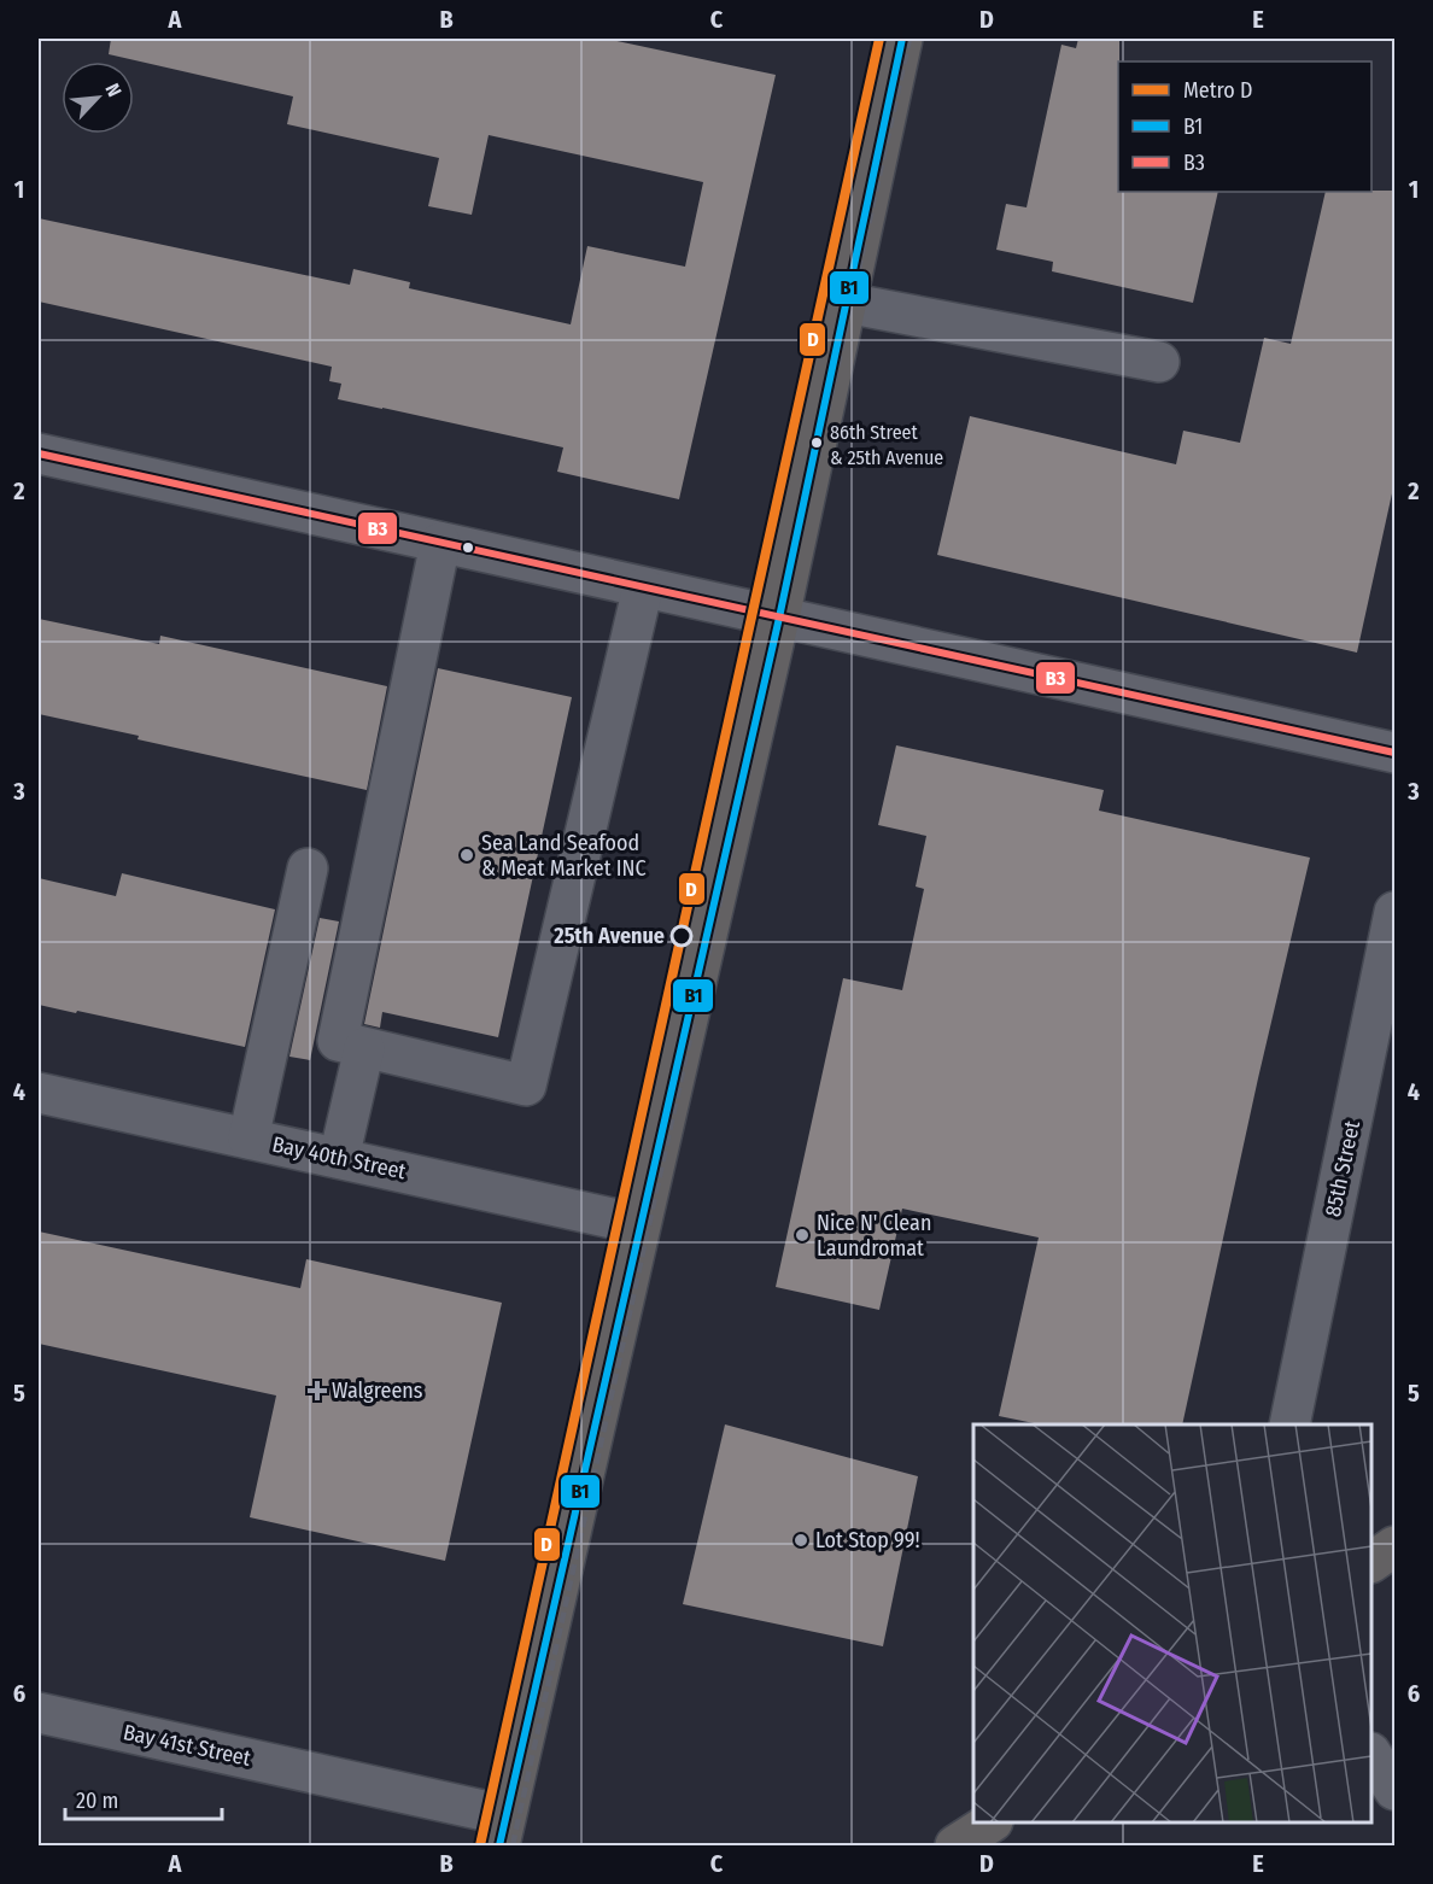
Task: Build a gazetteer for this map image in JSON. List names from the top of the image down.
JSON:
{
  "streets": {
    "street": ["Bay 40th Street", "85th Street", "Bay 41st Street"]
  },
  "places": {
    "other": [
      "86th Street & 25th Avenue",
      "Sea Land Seafood & Meat Market INC",
      "25th Avenue",
      "Nice N' Clean Laundromat",
      "Lot Stop 99!"
    ],
    "health": ["Walgreens"]
  },
  "lines": ["metro line D", "transit line B1", "transit line B3"],
  "legend": ["Metro D", "B1", "B3"],
  "scale_bar": "20 m",
  "north": "top right",
  "grid": {
    "columns": [
      "A",
      "B",
      "C",
      "D",
      "E"
    ],
    "rows": [
      "1",
      "2",
      "3",
      "4",
      "5",
      "6"
    ]
  }
}
